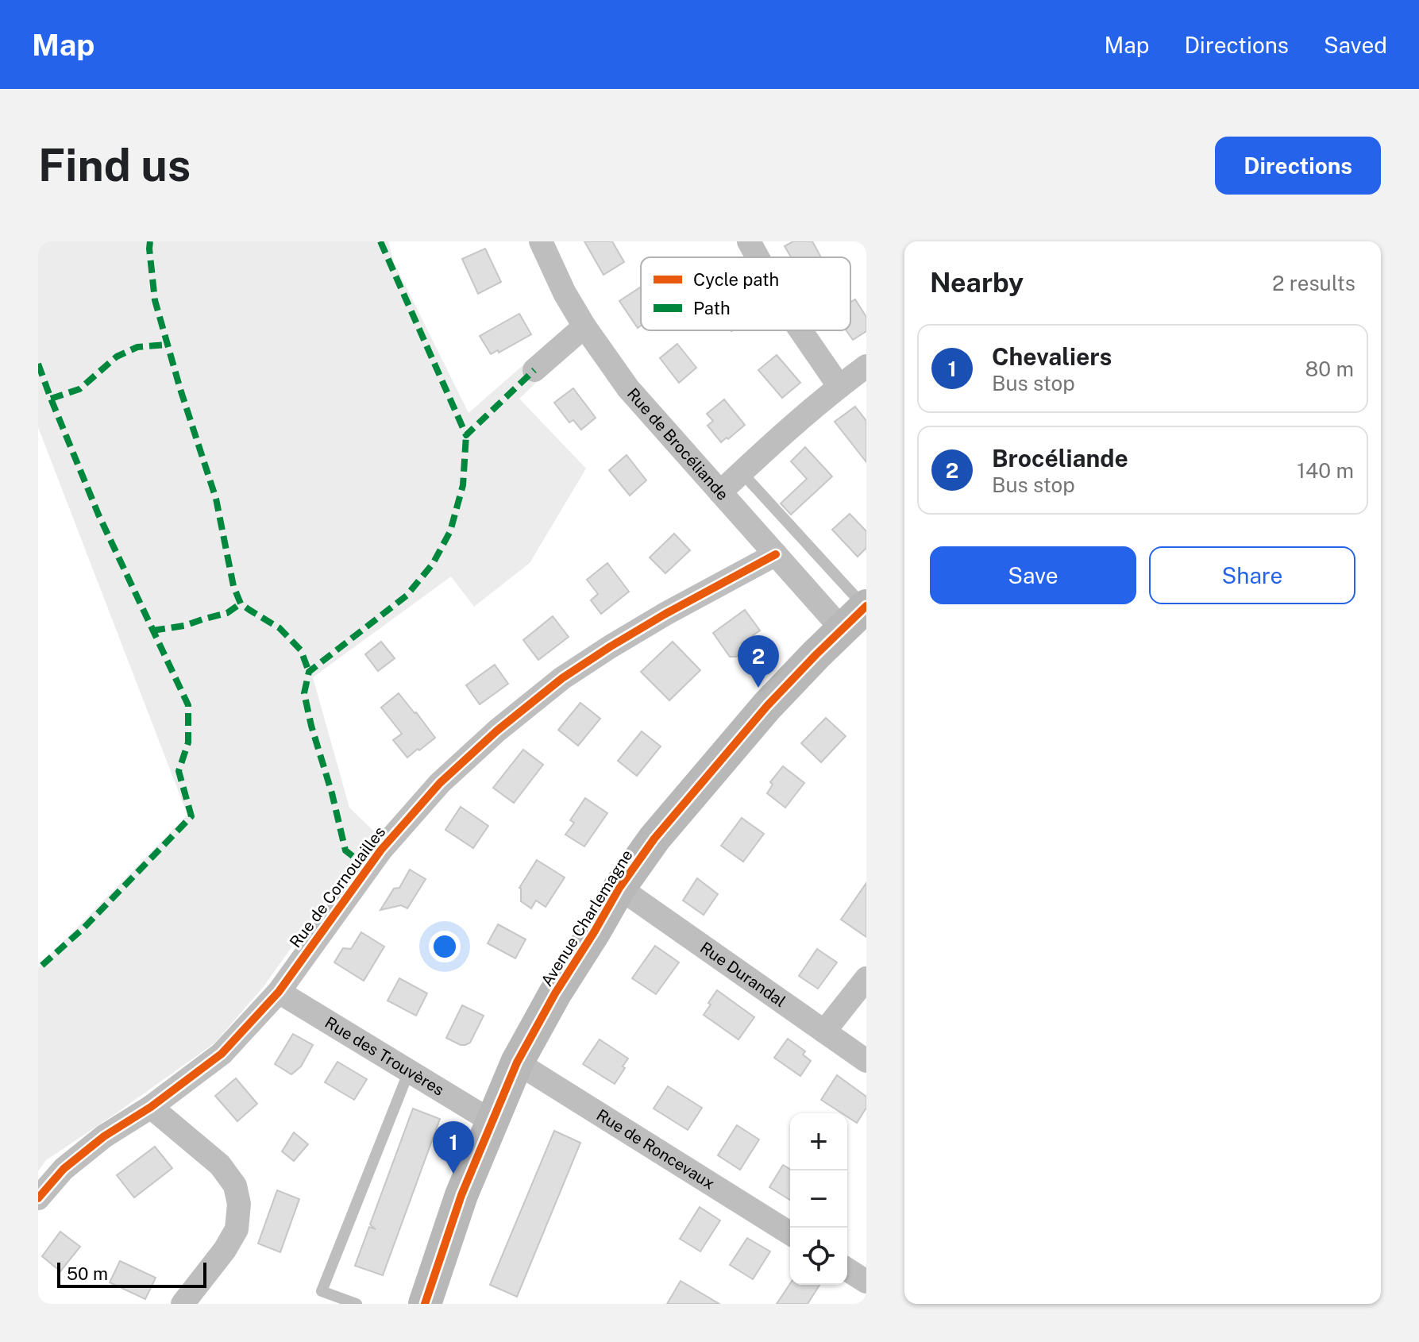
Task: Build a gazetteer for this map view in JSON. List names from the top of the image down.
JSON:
{
  "streets": {
    "street": [
      "Rue de Brocéliande",
      "Rue de Cornouailles",
      "Avenue Charlemagne",
      "Rue Durandal",
      "Rue des Trouvères",
      "Rue de Roncevaux"
    ]
  },
  "crossings": [
    ["Rue de Brocéliande", "Rue de Cornouailles"],
    ["Rue de Brocéliande", "Avenue Charlemagne"],
    ["Rue de Cornouailles", "Rue des Trouvères"],
    ["Avenue Charlemagne", "Rue Durandal"],
    ["Avenue Charlemagne", "Rue des Trouvères"],
    ["Avenue Charlemagne", "Rue de Roncevaux"]
  ],
  "legend": ["Cycle path", "Path"],
  "scale_bar": "50 m",
  "page": {
    "header": "Map",
    "nav": ["Map", "Directions", "Saved"],
    "buttons": [
      "Directions",
      ["Save", "Share"]
    ],
    "title": "Find us",
    "heading": ["Nearby", "2 results"],
    "list": [
      {
        "mark": "1",
        "name": "Chevaliers",
        "note": "Bus stop",
        "value": "80 m"
      },
      {
        "mark": "2",
        "name": "Brocéliande",
        "note": "Bus stop",
        "value": "140 m"
      }
    ],
    "pins": ["2", "1"],
    "map_buttons": ["+", "−"],
    "scale": "50 m"
  }
}
